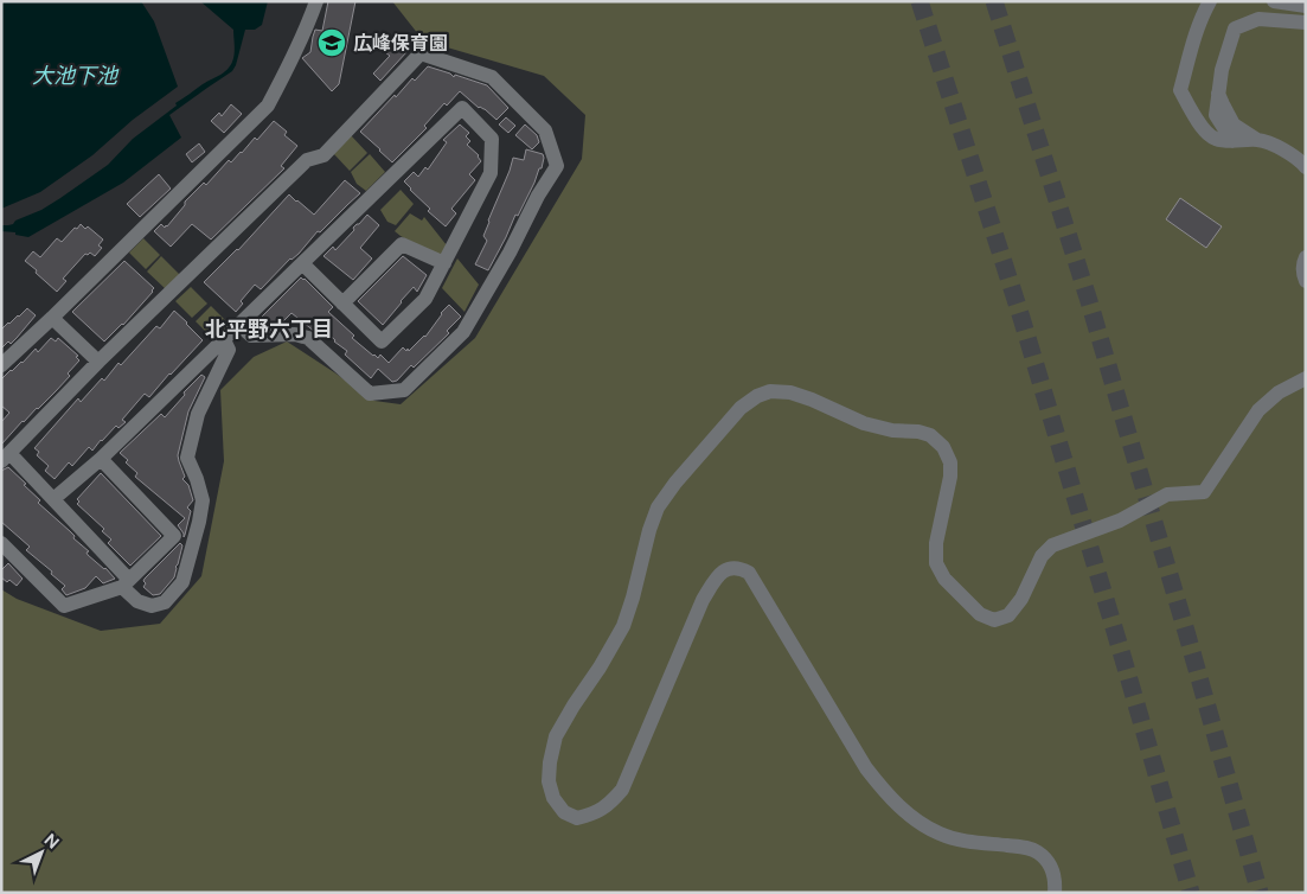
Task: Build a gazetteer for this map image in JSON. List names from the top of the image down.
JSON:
{
  "districts": ["北平野六丁目"],
  "water": ["大池下池"],
  "places": {
    "school or university": ["広峰保育園"]
  },
  "north": "top right"
}
